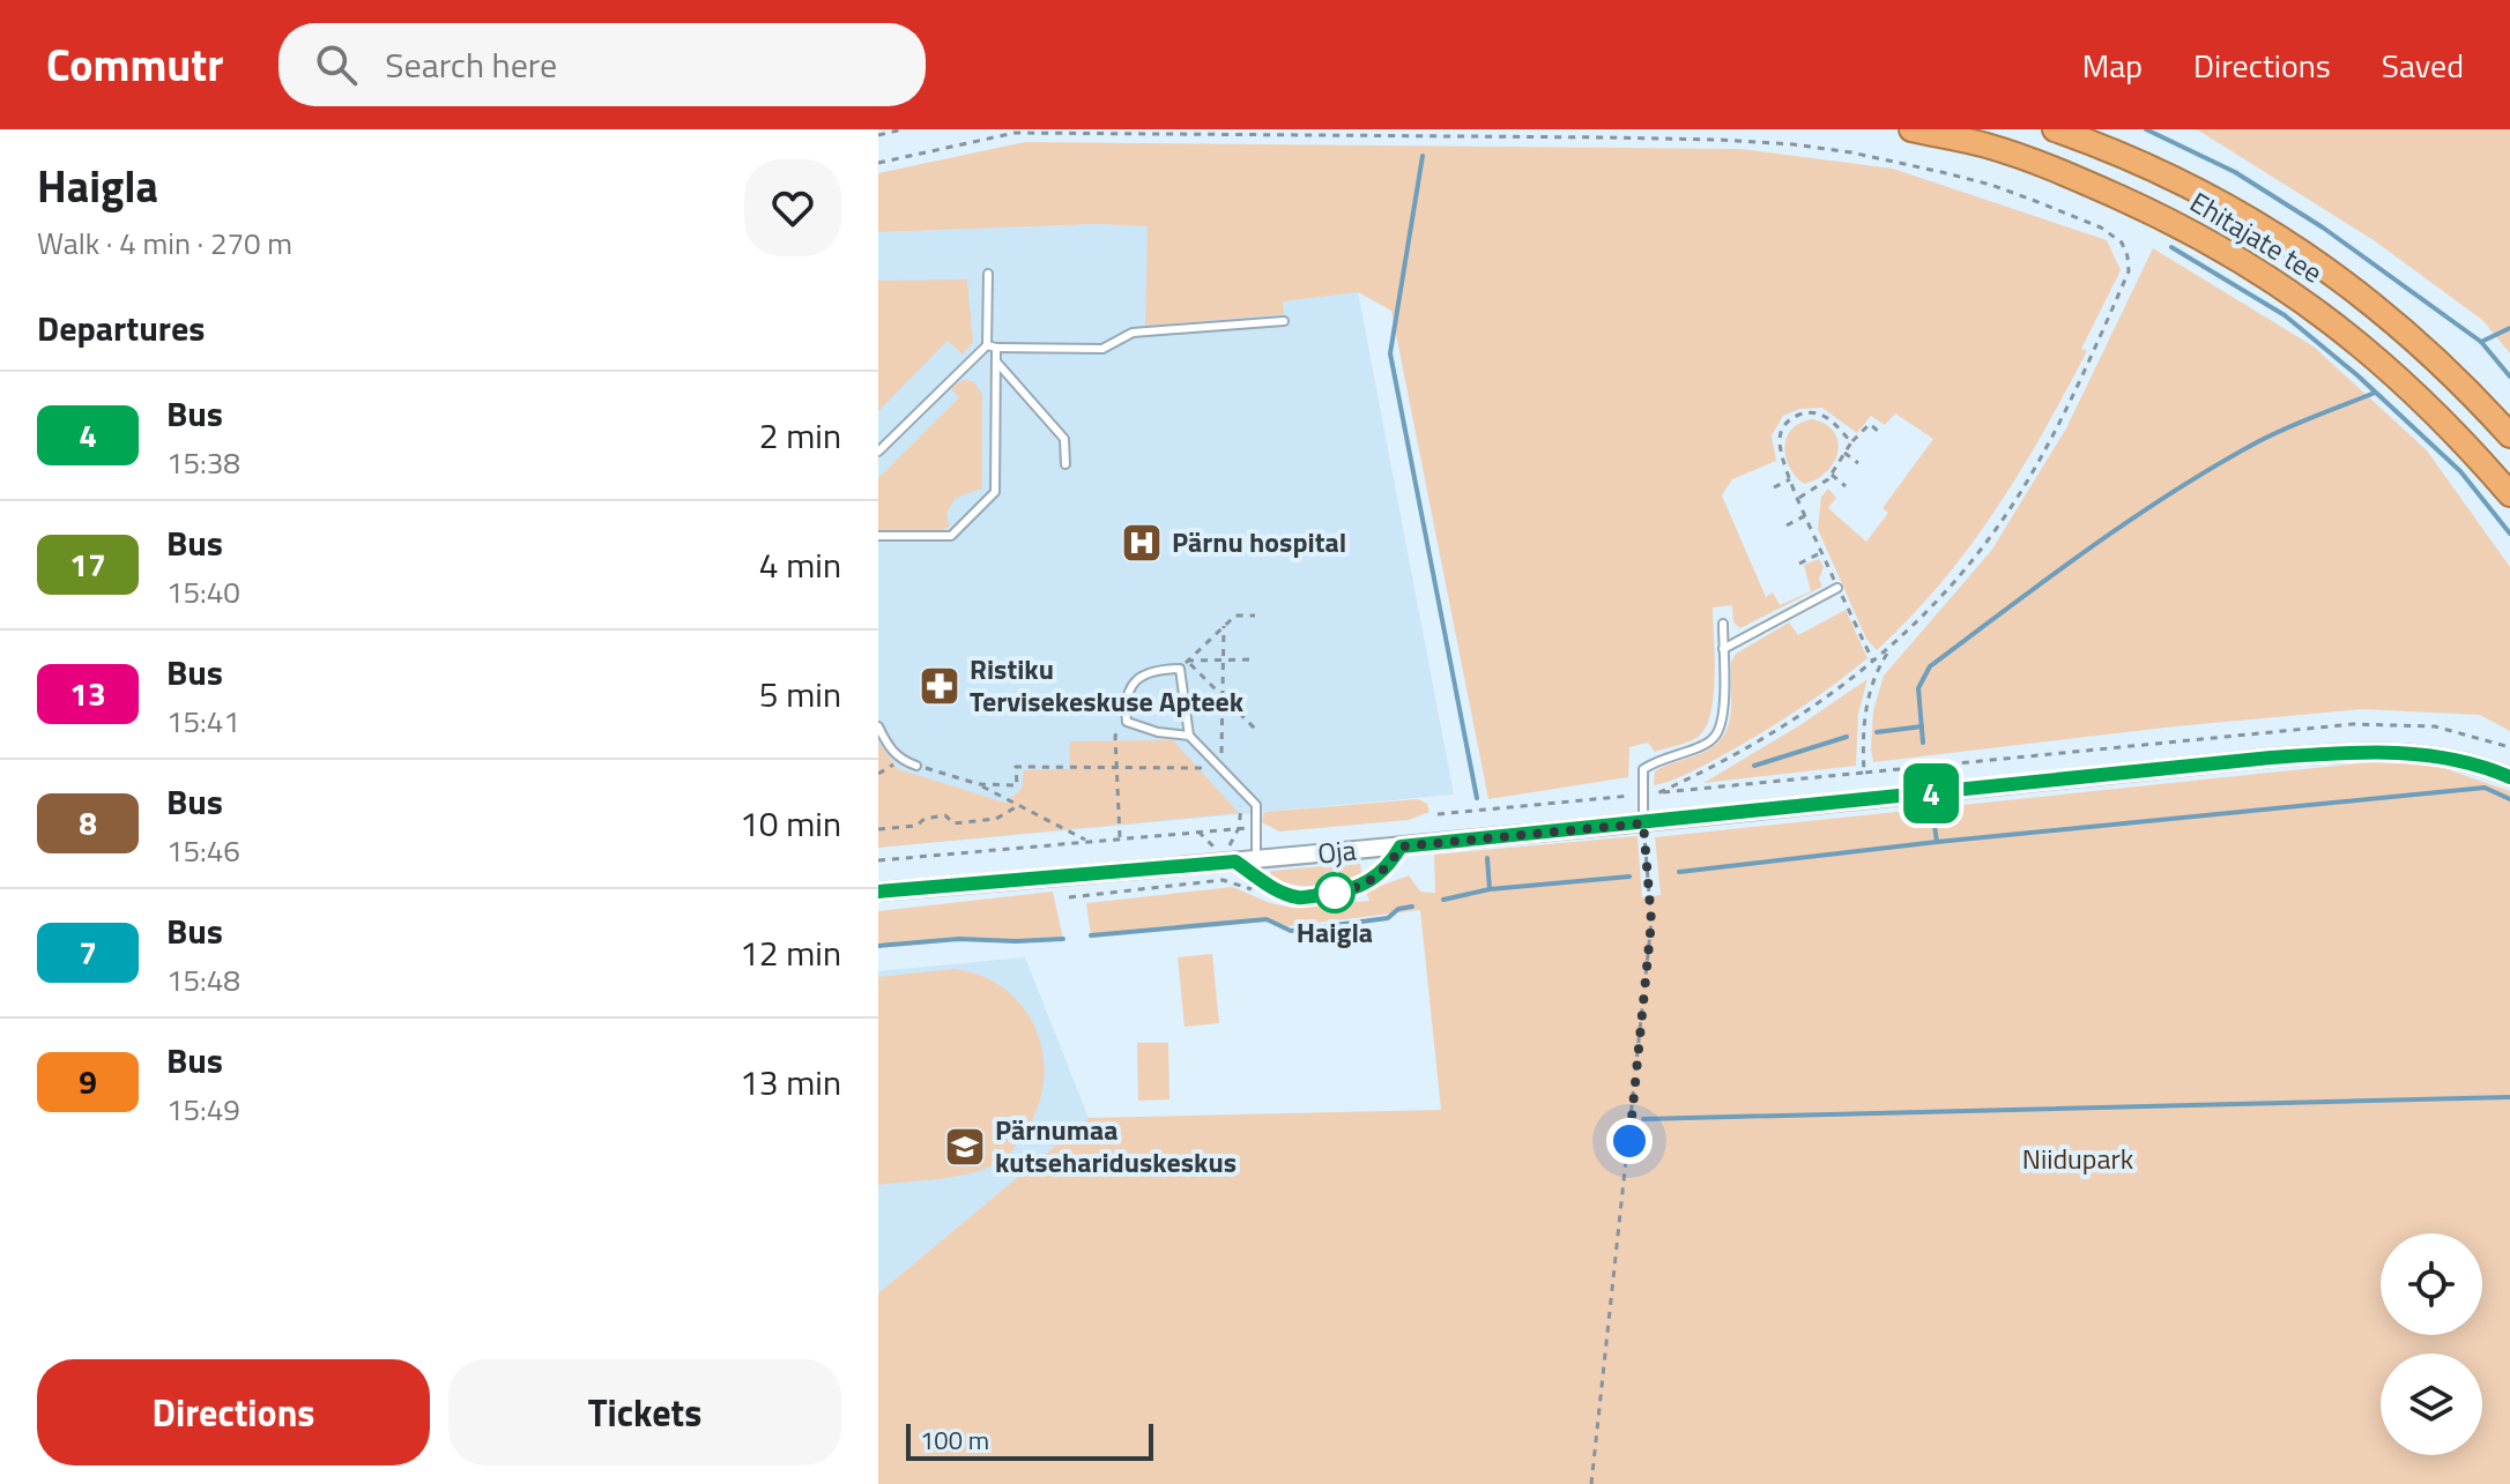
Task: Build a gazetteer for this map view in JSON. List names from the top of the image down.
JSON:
{
  "streets": {
    "highway": ["Ehitajate tee"],
    "street": ["Oja"]
  },
  "parks": ["Niidupark"],
  "places": {
    "hospital": ["Pärnu hospital"],
    "pharmacy": ["Ristiku Tervisekeskuse Apteek"],
    "other": ["Haigla"],
    "school or university": ["Pärnumaa kutsehariduskeskus"]
  },
  "lines": ["bus line 4"],
  "scale_bar": "100 m",
  "page": {
    "header": "Commutr",
    "search": "Search here",
    "nav": ["Map", "Directions", "Saved"],
    "heading": [
      ["Haigla", "Walk · 4 min · 270 m"],
      "Departures"
    ],
    "on_map": "4",
    "list": [
      {
        "mark": "4",
        "name": "Bus",
        "note": "15:38",
        "value": "2 min"
      },
      {
        "mark": "17",
        "name": "Bus",
        "note": "15:40",
        "value": "4 min"
      },
      {
        "mark": "13",
        "name": "Bus",
        "note": "15:41",
        "value": "5 min"
      },
      {
        "mark": "8",
        "name": "Bus",
        "note": "15:46",
        "value": "10 min"
      },
      {
        "mark": "7",
        "name": "Bus",
        "note": "15:48",
        "value": "12 min"
      },
      {
        "mark": "9",
        "name": "Bus",
        "note": "15:49",
        "value": "13 min"
      }
    ],
    "buttons": ["Directions", "Tickets"],
    "scale": "100 m"
  }
}
